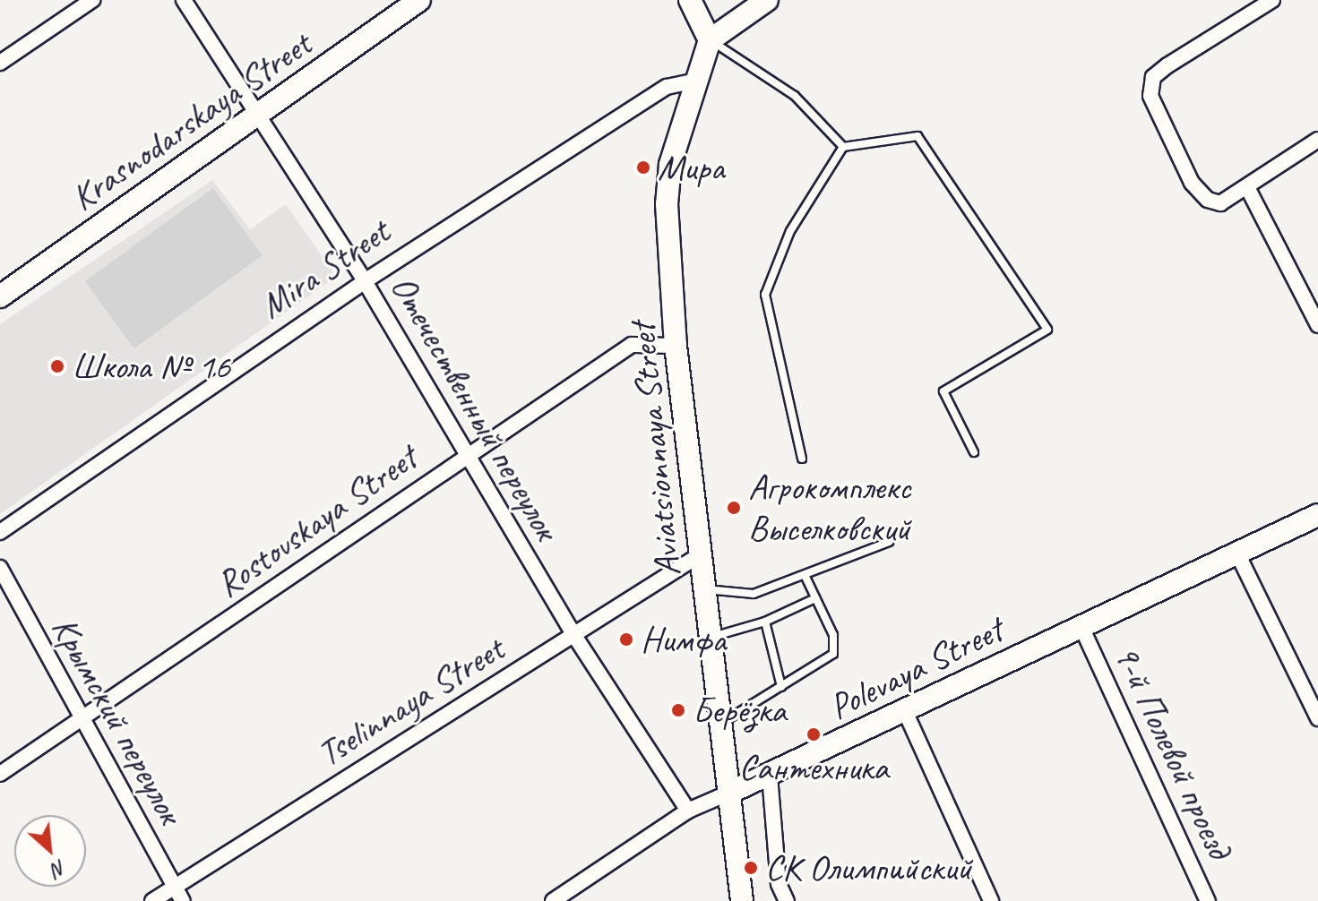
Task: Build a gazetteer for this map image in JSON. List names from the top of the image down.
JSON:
{
  "streets": {
    "street": [
      "Krasnodarskaya Street",
      "Mira Street",
      "Отечественный переулок",
      "Aviatsionnaya Street",
      "Rostovskaya Street",
      "Polevaya Street",
      "Tselinnaya Street",
      "Крымский переулок",
      "9-й Полевой проезд"
    ]
  },
  "crossings": [
    ["Krasnodarskaya Street", "Отечественный переулок"],
    ["Mira Street", "Отечественный переулок"],
    ["Mira Street", "Aviatsionnaya Street"],
    ["Отечественный переулок", "Rostovskaya Street"],
    ["Отечественный переулок", "Polevaya Street"],
    ["Отечественный переулок", "Tselinnaya Street"],
    ["Aviatsionnaya Street", "Rostovskaya Street"],
    ["Aviatsionnaya Street", "Polevaya Street"],
    ["Aviatsionnaya Street", "Tselinnaya Street"],
    ["Rostovskaya Street", "Крымский переулок"],
    ["Polevaya Street", "9-й Полевой проезд"],
    ["Tselinnaya Street", "Крымский переулок"]
  ],
  "places": [
    "Мира",
    "Школа № 16",
    "Агрокомплекс Выселковский",
    "Нимфа",
    "Берёзка",
    "Сантехника",
    "СК Олимпийский"
  ],
  "north": "bottom right"
}
